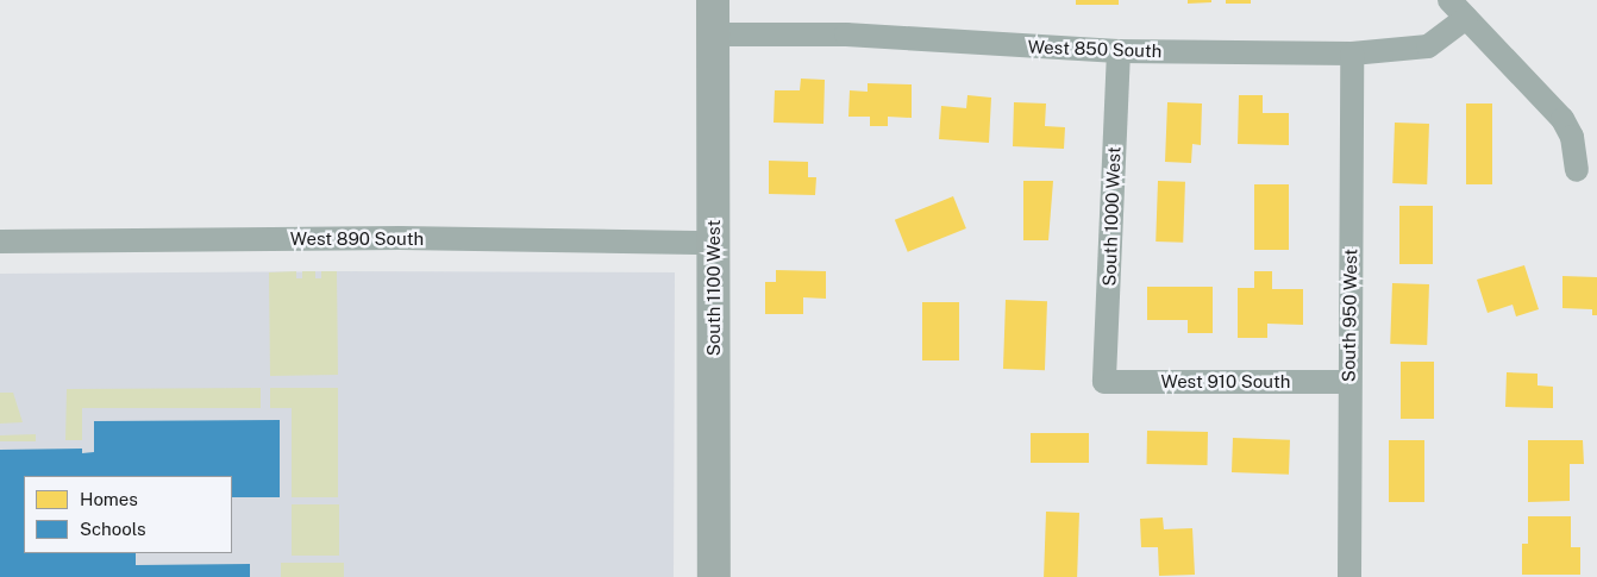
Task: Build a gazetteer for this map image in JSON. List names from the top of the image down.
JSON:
{
  "streets": {
    "street": [
      "West 850 South",
      "South 1000 West",
      "West 890 South",
      "South 1100 West",
      "South 950 West",
      "West 910 South"
    ]
  },
  "crossings": [
    ["West 850 South", "South 1000 West"],
    ["West 850 South", "South 1100 West"],
    ["West 850 South", "South 950 West"],
    ["South 1000 West", "West 910 South"],
    ["West 890 South", "South 1100 West"],
    ["South 950 West", "West 910 South"]
  ],
  "legend": ["Homes", "Schools"]
}
